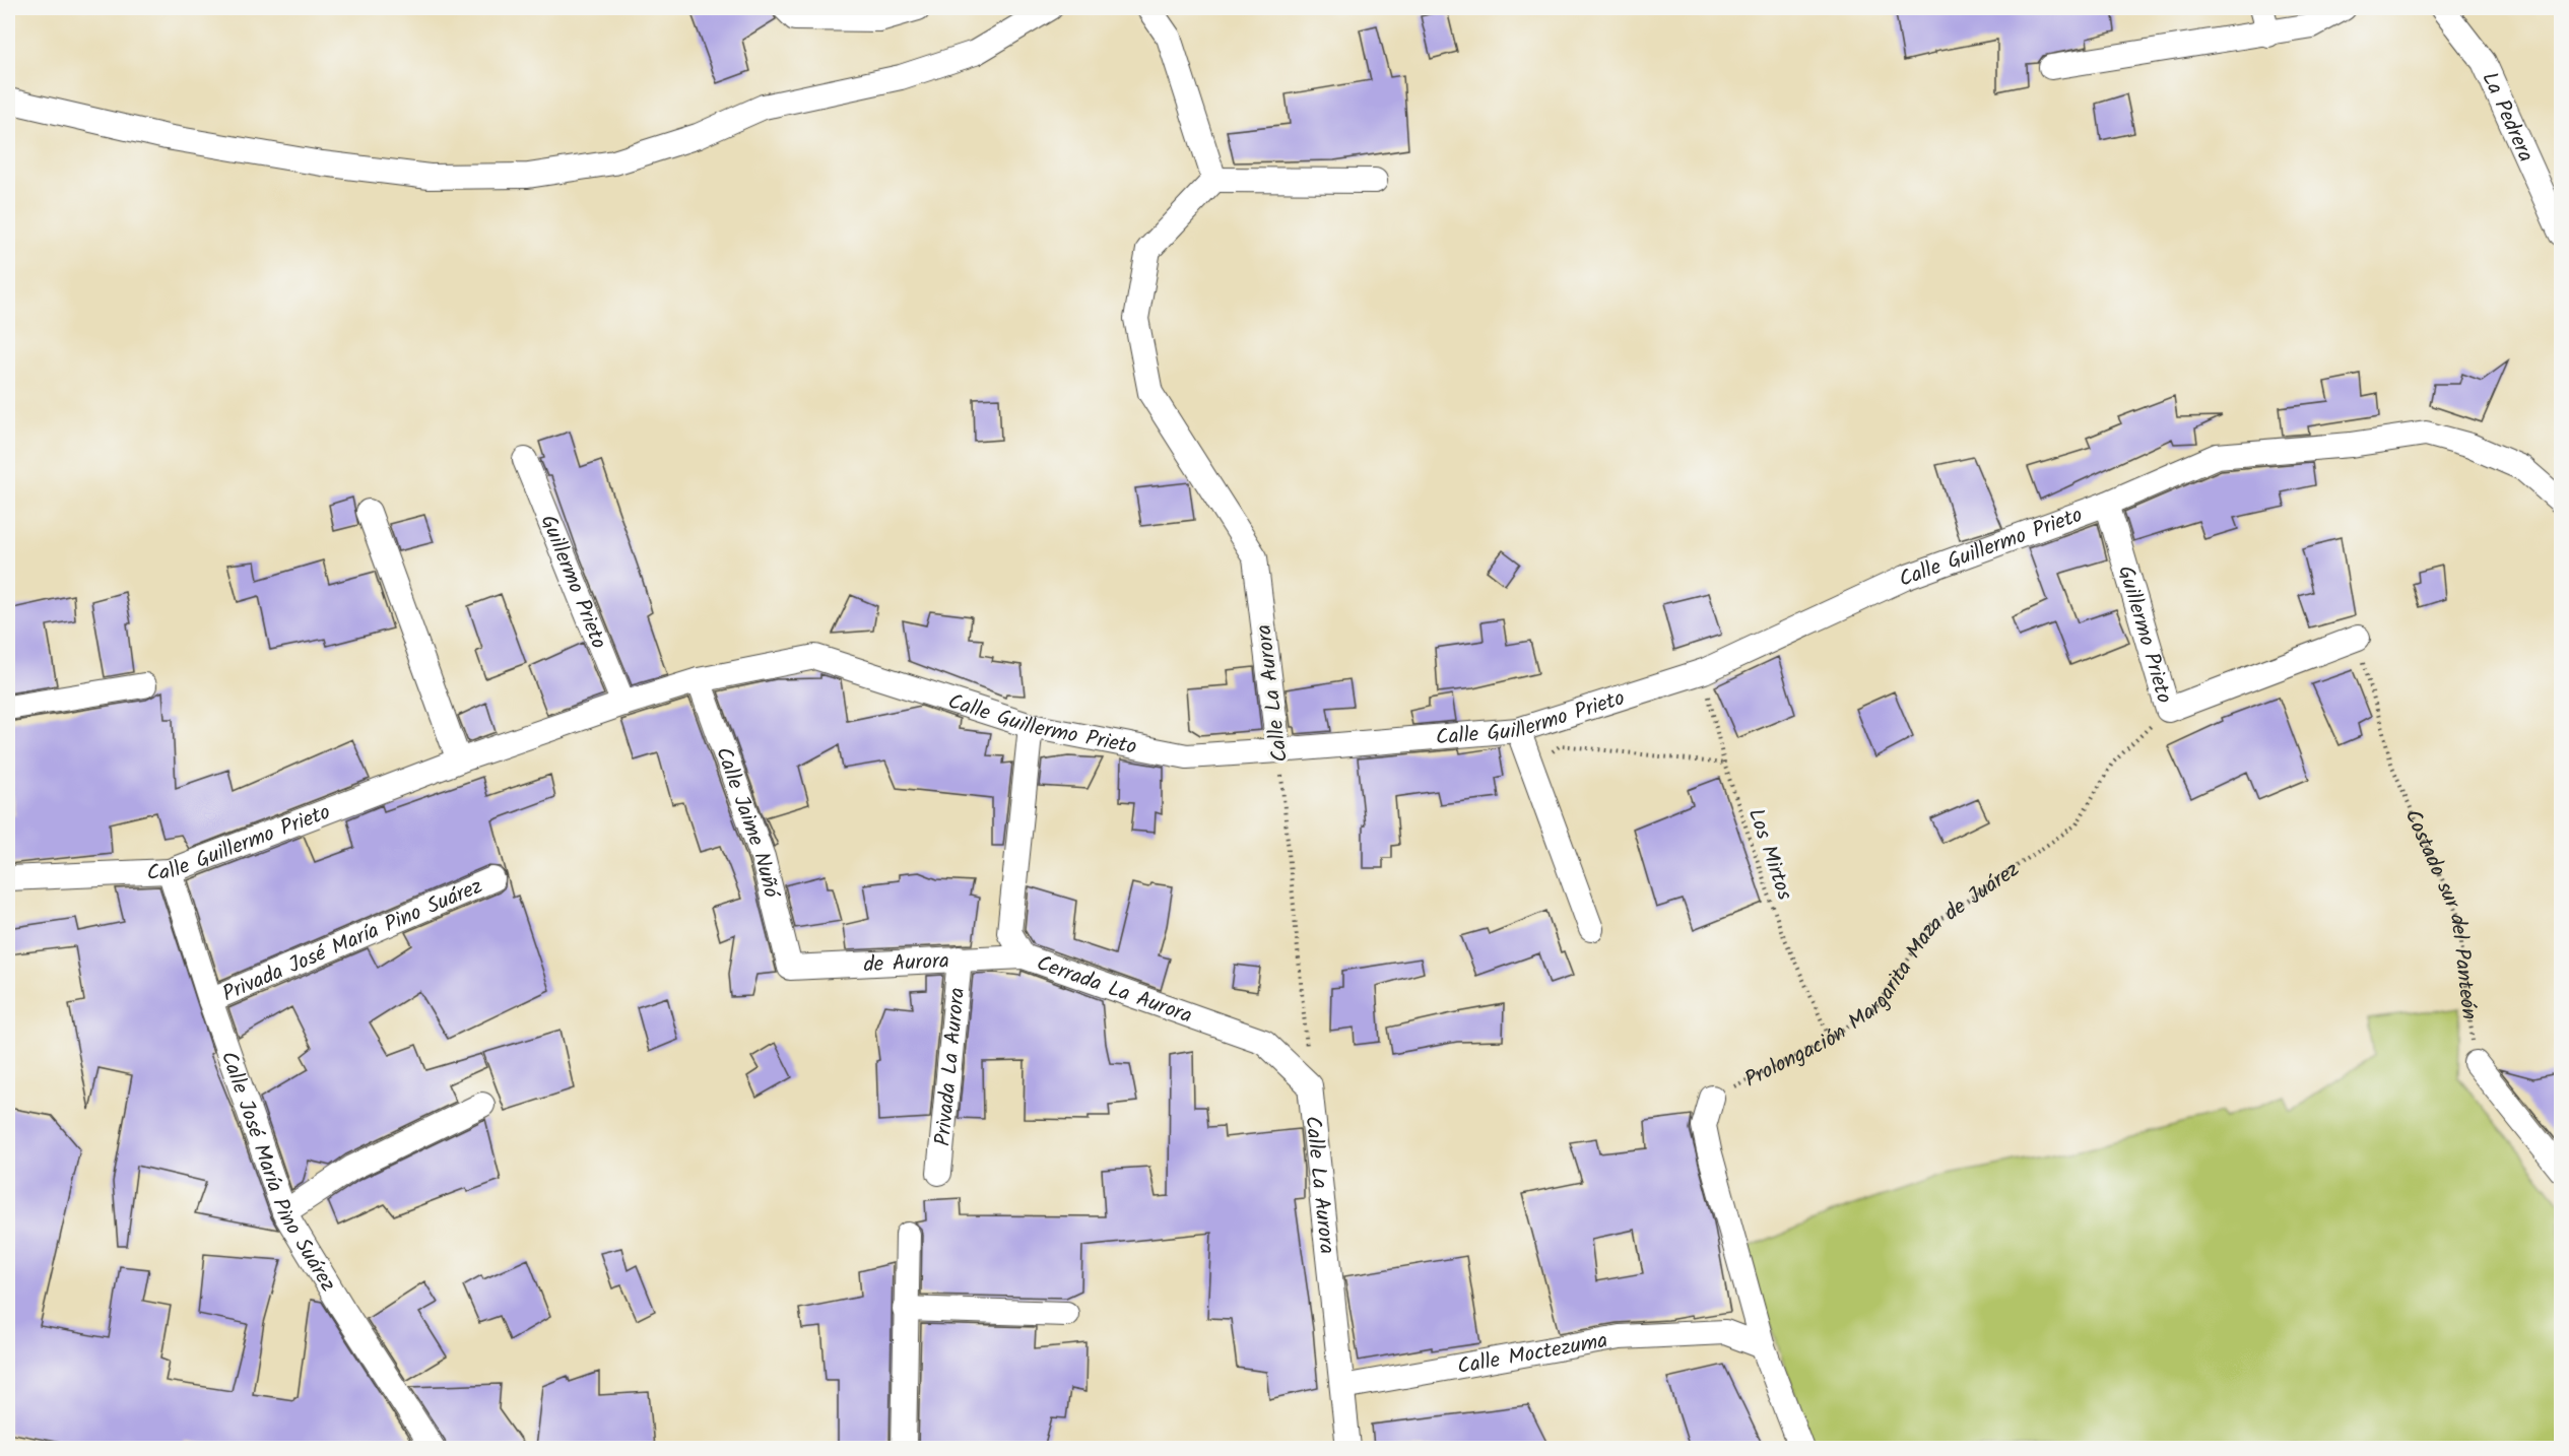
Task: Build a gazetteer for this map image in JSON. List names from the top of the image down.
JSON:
{
  "streets": {
    "street": [
      "La Pedrera",
      "Calle Guillermo Prieto",
      "Guillermo Prieto",
      "Calle La Aurora",
      "Calle Jaime Nuñó",
      "Privada José María Pino Suárez",
      "de Aurora",
      "Cerrada La Aurora",
      "Privada La Aurora",
      "Calle José María Pino Suárez",
      "Calle Moctezuma"
    ],
    "path": ["Los Mirtos", "Costado sur del Panteón", "Prolongación Margarita Maza de Juárez"]
  },
  "crossings": [
    ["Calle Guillermo Prieto", "Guillermo Prieto"],
    ["Calle Guillermo Prieto", "Calle La Aurora"],
    ["Calle Guillermo Prieto", "Calle Jaime Nuñó"],
    ["Calle Guillermo Prieto", "Los Mirtos"],
    ["Calle Guillermo Prieto", "Cerrada La Aurora"],
    ["Calle Guillermo Prieto", "Calle José María Pino Suárez"],
    ["Guillermo Prieto", "Costado sur del Panteón"],
    ["Guillermo Prieto", "Prolongación Margarita Maza de Juárez"],
    ["Calle La Aurora", "Cerrada La Aurora"],
    ["Calle La Aurora", "Calle Moctezuma"],
    ["Calle Jaime Nuñó", "de Aurora"],
    ["Los Mirtos", "Prolongación Margarita Maza de Juárez"],
    ["Privada José María Pino Suárez", "Calle José María Pino Suárez"],
    ["de Aurora", "Cerrada La Aurora"],
    ["de Aurora", "Privada La Aurora"]
  ]
}
